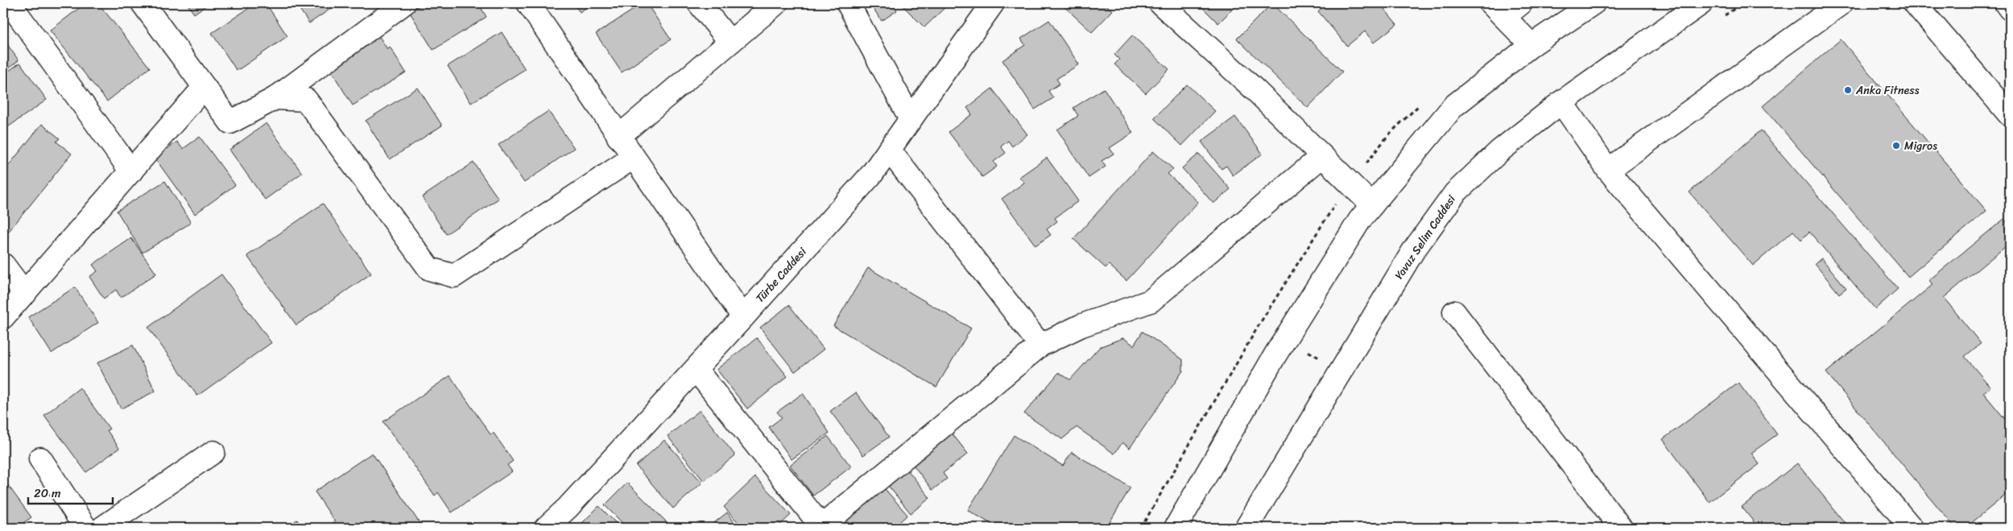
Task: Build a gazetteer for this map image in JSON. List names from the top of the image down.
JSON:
{
  "streets": {
    "street": ["Yavuz Selim Caddesi", "Türbe Caddesi"]
  },
  "places": ["Anka Fitness", "Migros"],
  "scale_bar": "20 m"
}
